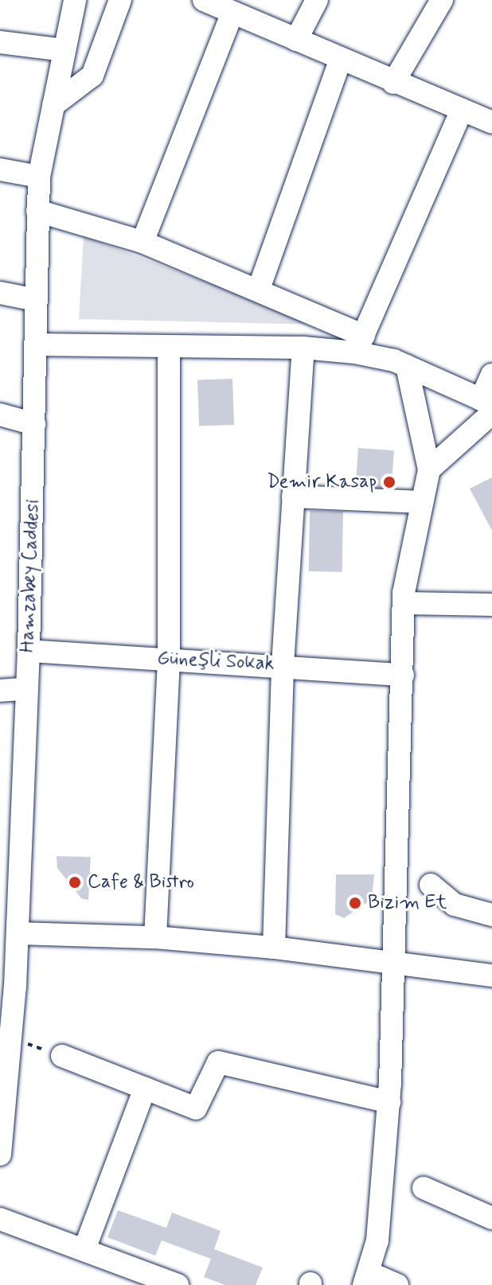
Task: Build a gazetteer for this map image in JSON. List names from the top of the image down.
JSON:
{
  "streets": {
    "street": ["Hamzabey Caddesi", "Güneşli Sokak"]
  },
  "crossings": [
    ["Hamzabey Caddesi", "Güneşli Sokak"]
  ],
  "places": ["Demir Kasap", "Cafe & Bistro", "Bizim Et"]
}
